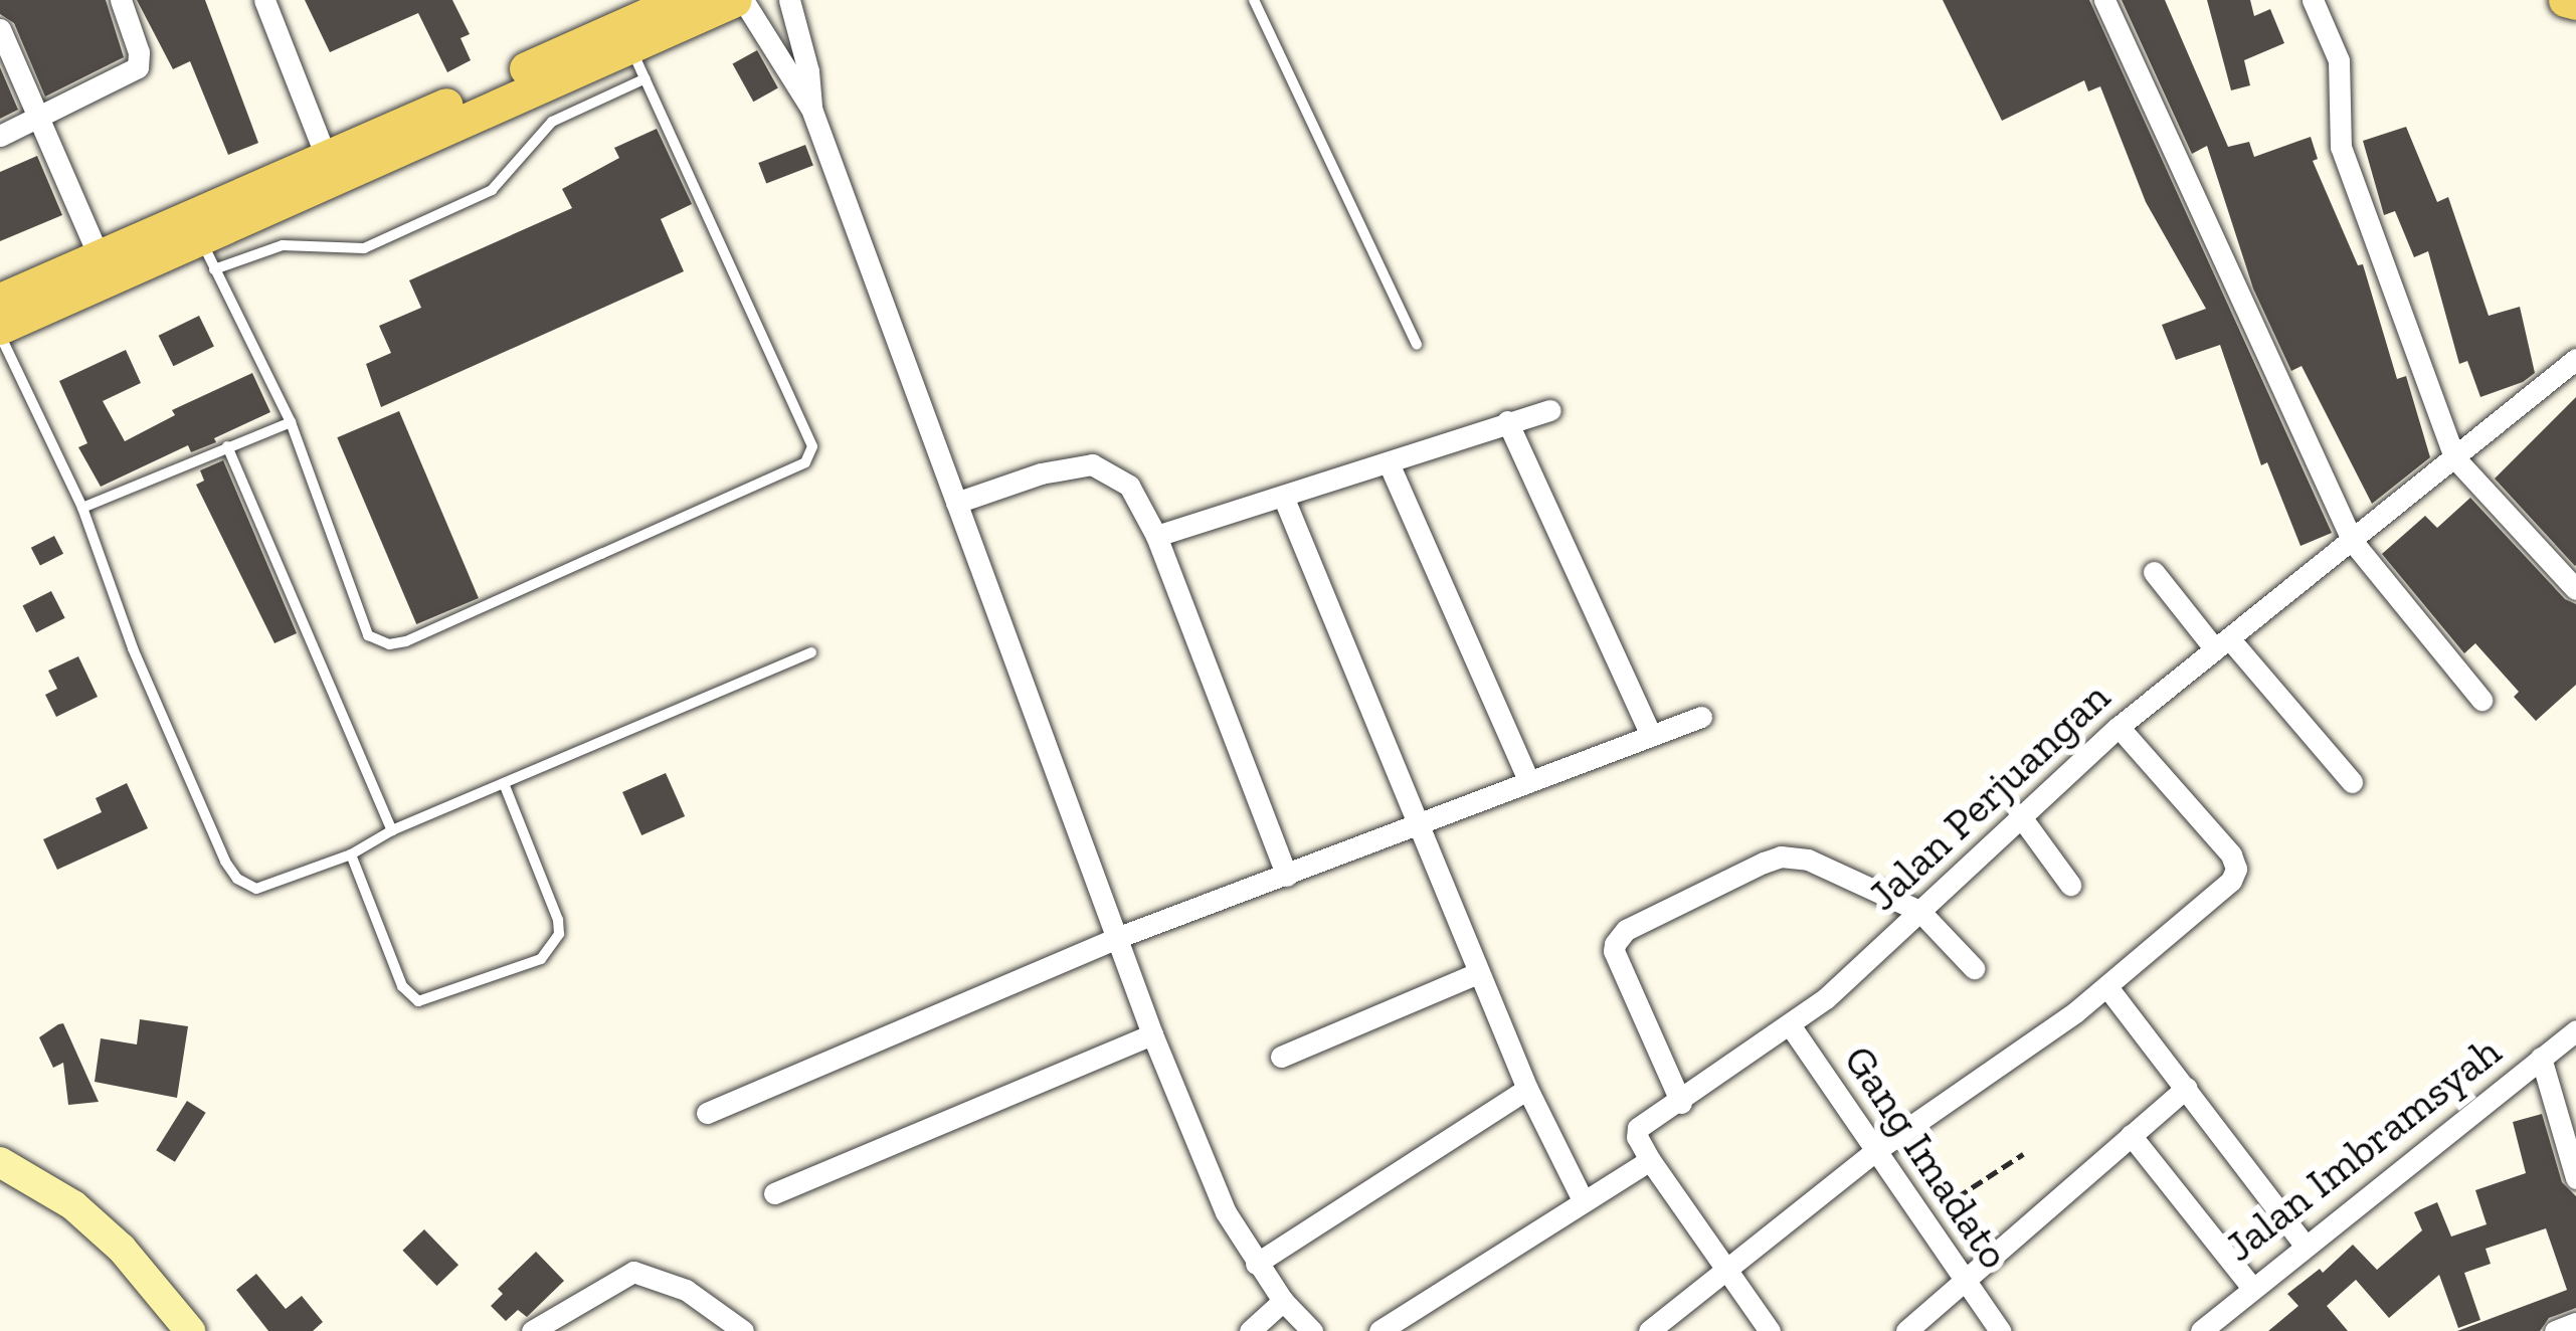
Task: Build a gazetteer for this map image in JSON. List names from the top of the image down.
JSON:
{
  "streets": {
    "street": ["Jalan Perjuangan", "Jalan Imbramsyah", "Gang Imadato"]
  },
  "crossings": [
    ["Jalan Perjuangan", "Gang Imadato"]
  ]
}
